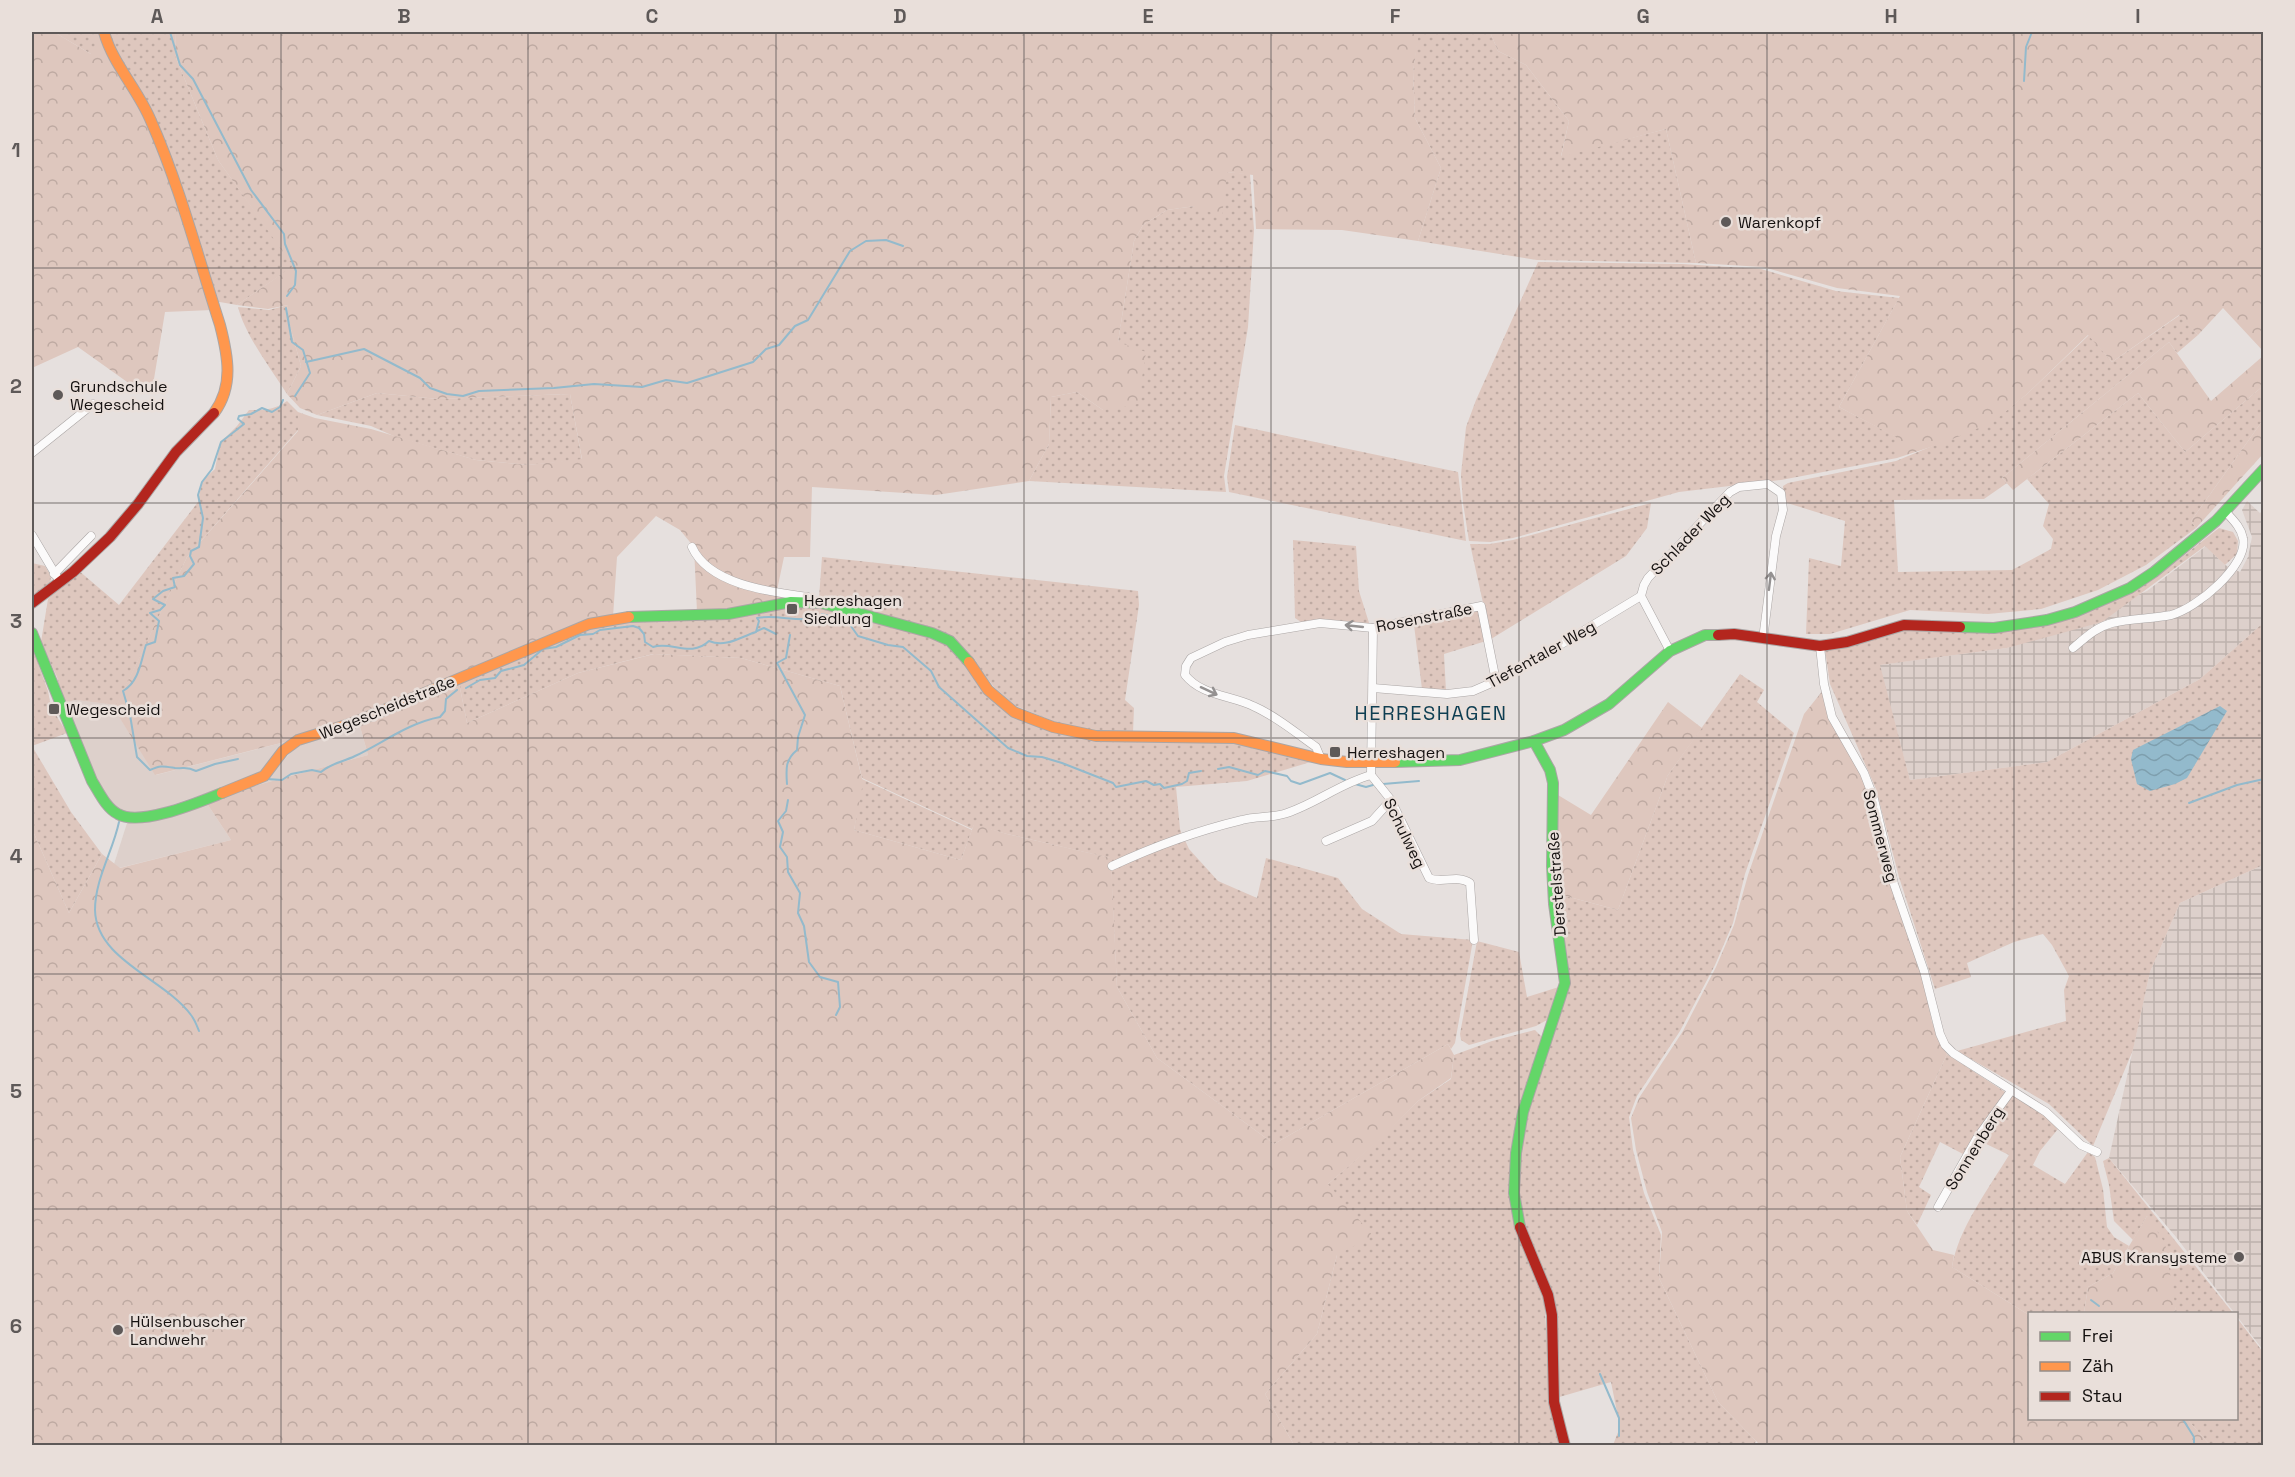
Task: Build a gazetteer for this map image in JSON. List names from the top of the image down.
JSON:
{
  "streets": {
    "main road": ["Wegescheidstraße", "Derstelstraße"],
    "street": [
      "Schlader Weg",
      "Rosenstraße",
      "Tiefentaler Weg",
      "Schulweg",
      "Sommerweg",
      "Sonnenberg"
    ]
  },
  "crossings": [
    ["Schlader Weg", "Tiefentaler Weg"],
    ["Schlader Weg", "Wegescheidstraße"],
    ["Rosenstraße", "Tiefentaler Weg"],
    ["Rosenstraße", "Wegescheidstraße"],
    ["Wegescheidstraße", "Sommerweg"],
    ["Wegescheidstraße", "Derstelstraße"],
    ["Sommerweg", "Sonnenberg"]
  ],
  "districts": ["HERRESHAGEN"],
  "places": {
    "other": [
      "Warenkopf",
      "Grundschule Wegescheid",
      "ABUS Kransysteme",
      "Hülsenbuscher Landwehr"
    ],
    "transit": ["Herreshagen Siedlung", "Wegescheid", "Herreshagen"]
  },
  "legend": ["Frei", "Zäh", "Stau"],
  "grid": {
    "columns": [
      "A",
      "B",
      "C",
      "D",
      "E",
      "F",
      "G",
      "H",
      "I"
    ],
    "rows": [
      "1",
      "2",
      "3",
      "4",
      "5",
      "6"
    ]
  }
}
